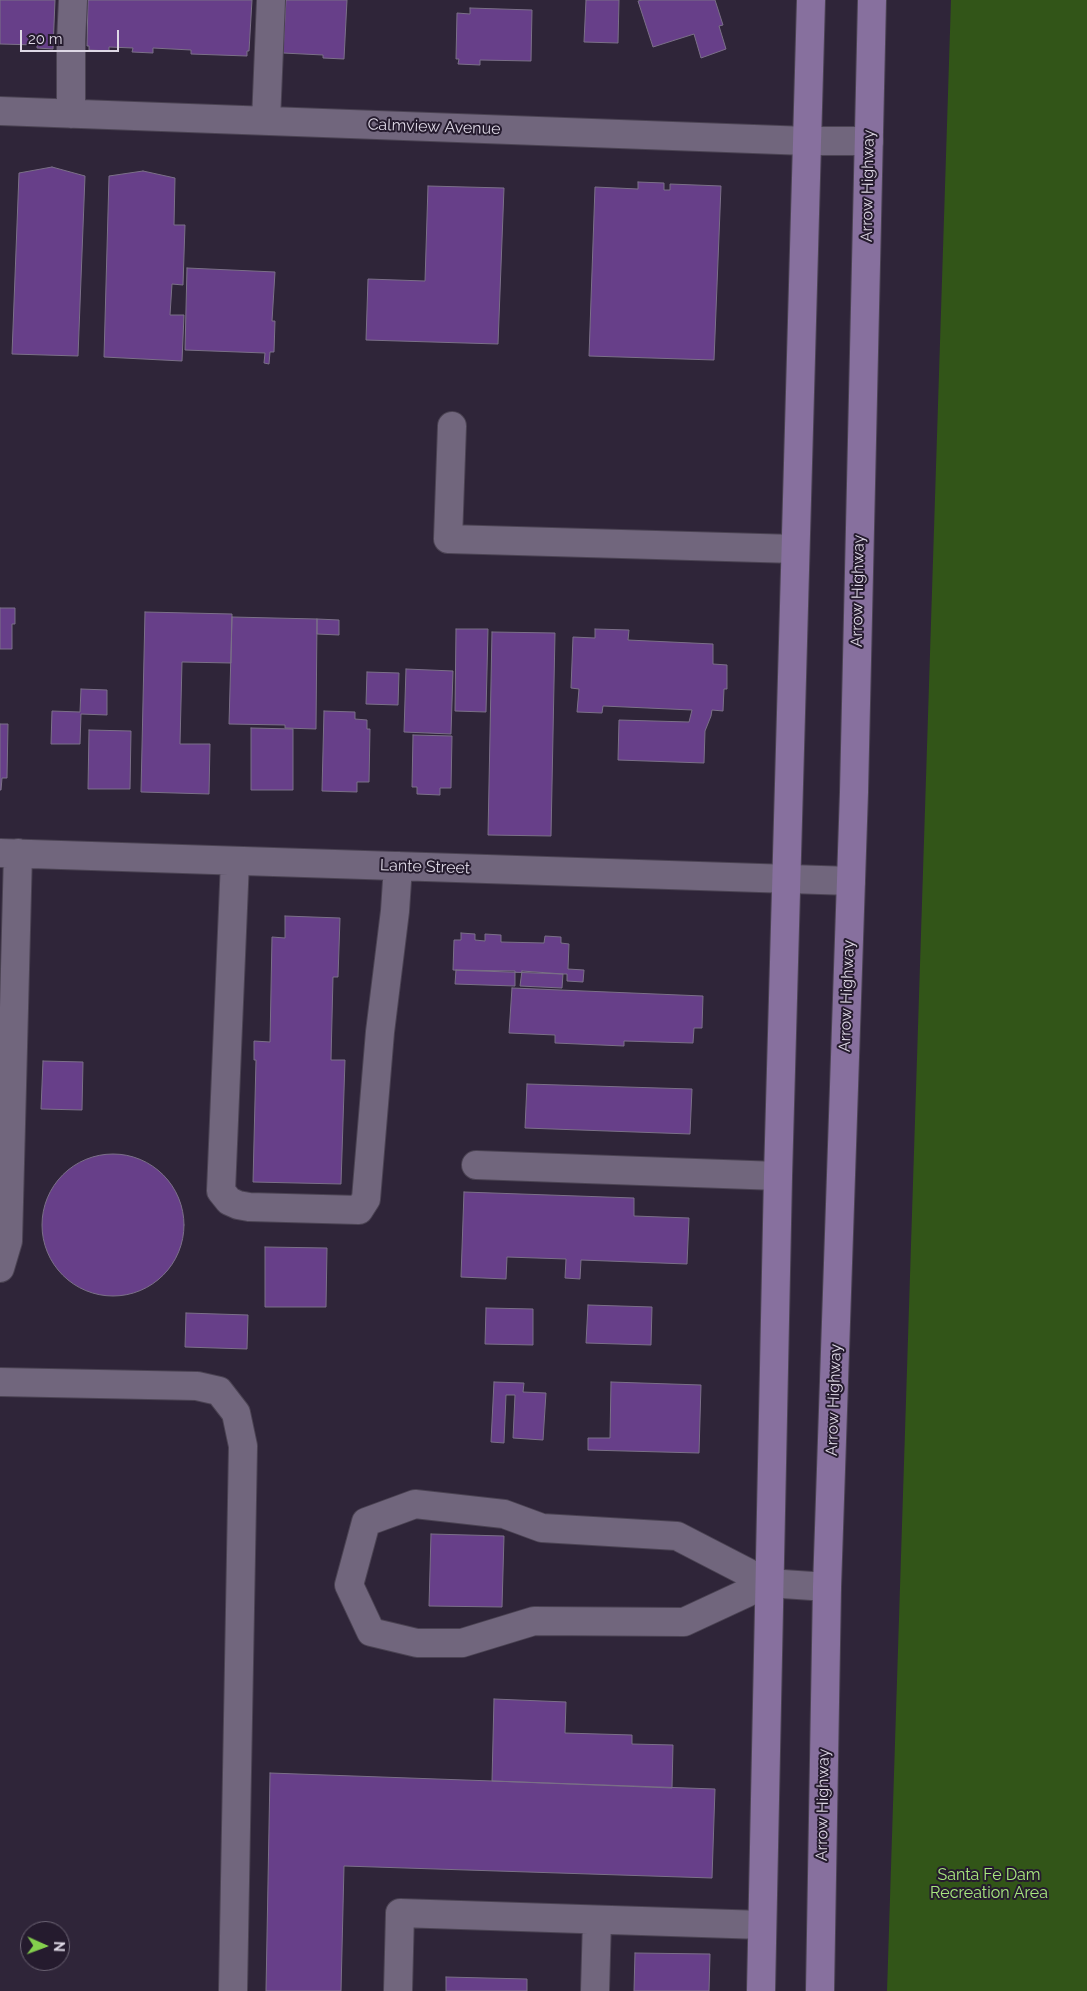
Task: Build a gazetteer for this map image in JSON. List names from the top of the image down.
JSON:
{
  "streets": {
    "main road": ["Arrow Highway"],
    "street": ["Calmview Avenue", "Lante Street"]
  },
  "crossings": [
    ["Calmview Avenue", "Arrow Highway"],
    ["Arrow Highway", "Lante Street"]
  ],
  "parks": ["Santa Fe Dam Recreation Area"],
  "scale_bar": "20 m",
  "north": "right"
}
